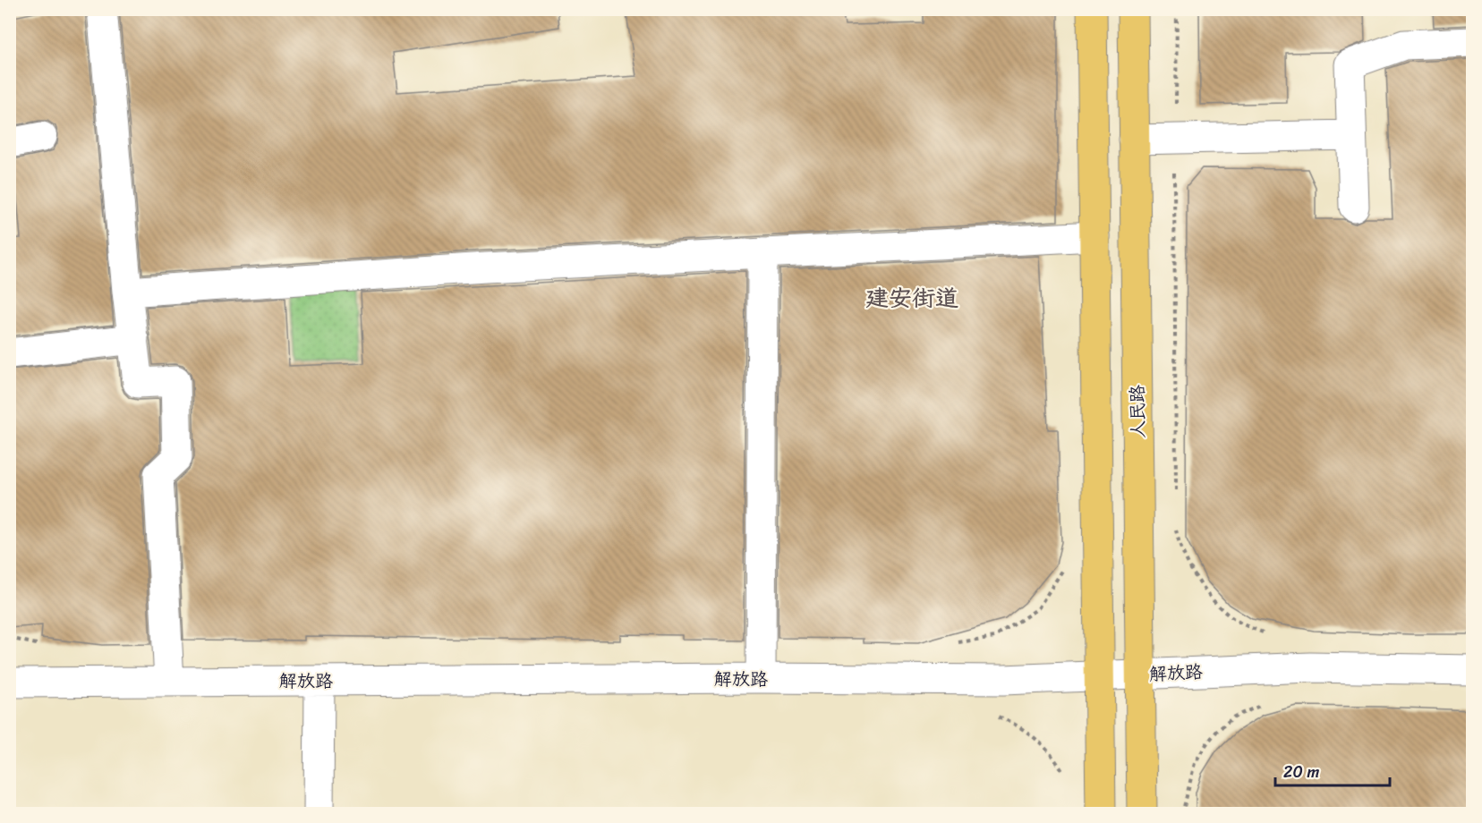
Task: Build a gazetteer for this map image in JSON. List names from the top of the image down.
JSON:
{
  "streets": {
    "main road": ["人民路"],
    "street": ["解放路"]
  },
  "crossings": [
    ["人民路", "解放路"]
  ],
  "districts": ["建安街道"],
  "scale_bar": "20 m"
}
